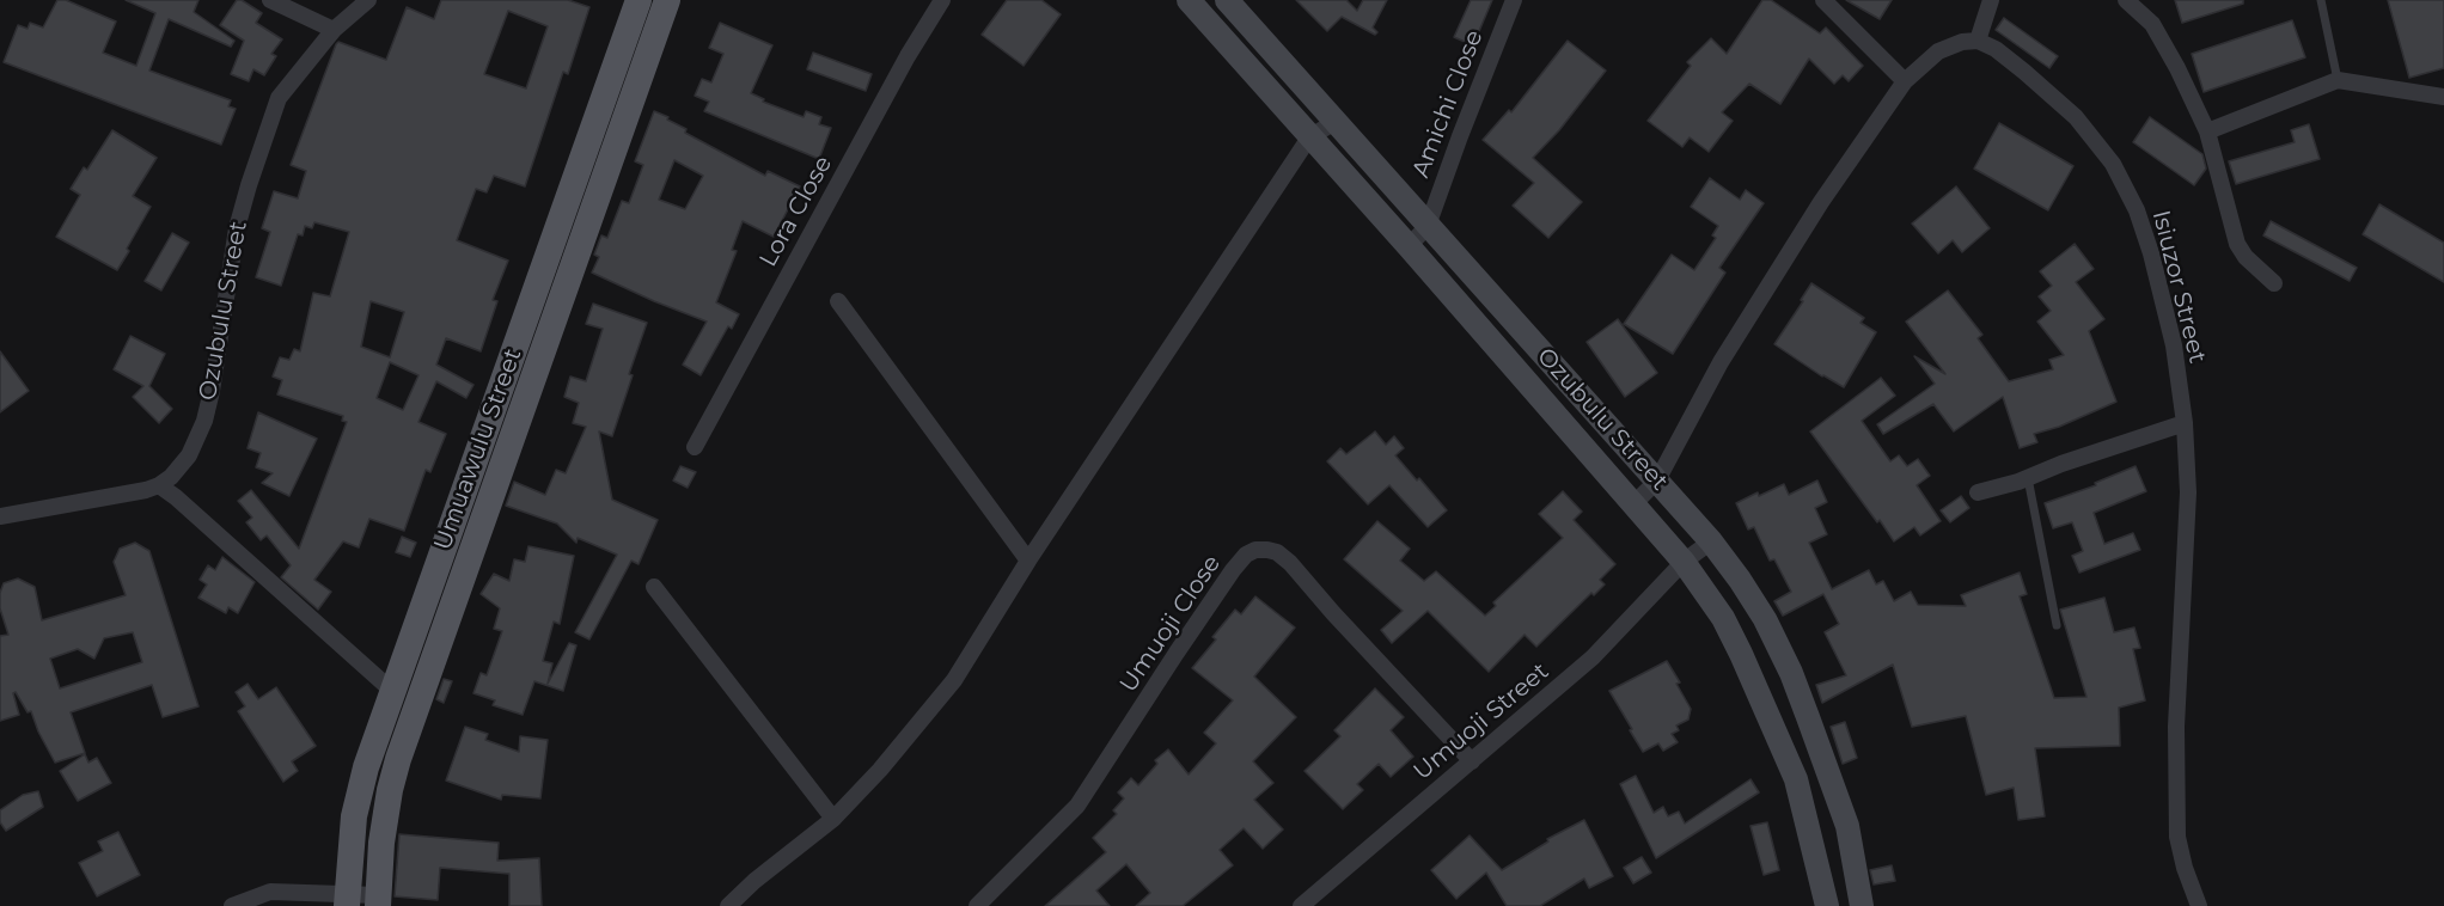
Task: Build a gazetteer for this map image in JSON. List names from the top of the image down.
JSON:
{
  "streets": {
    "main road": ["Ozubulu Street", "Umuawulu Street"],
    "street": [
      "Amichi Close",
      "Lora Close",
      "Isiuzor Street",
      "Umuoji Close",
      "Umuoji Street"
    ]
  },
  "crossings": [
    ["Amichi Close", "Ozubulu Street"],
    ["Ozubulu Street", "Umuoji Street"],
    ["Umuoji Close", "Umuoji Street"]
  ]
}
